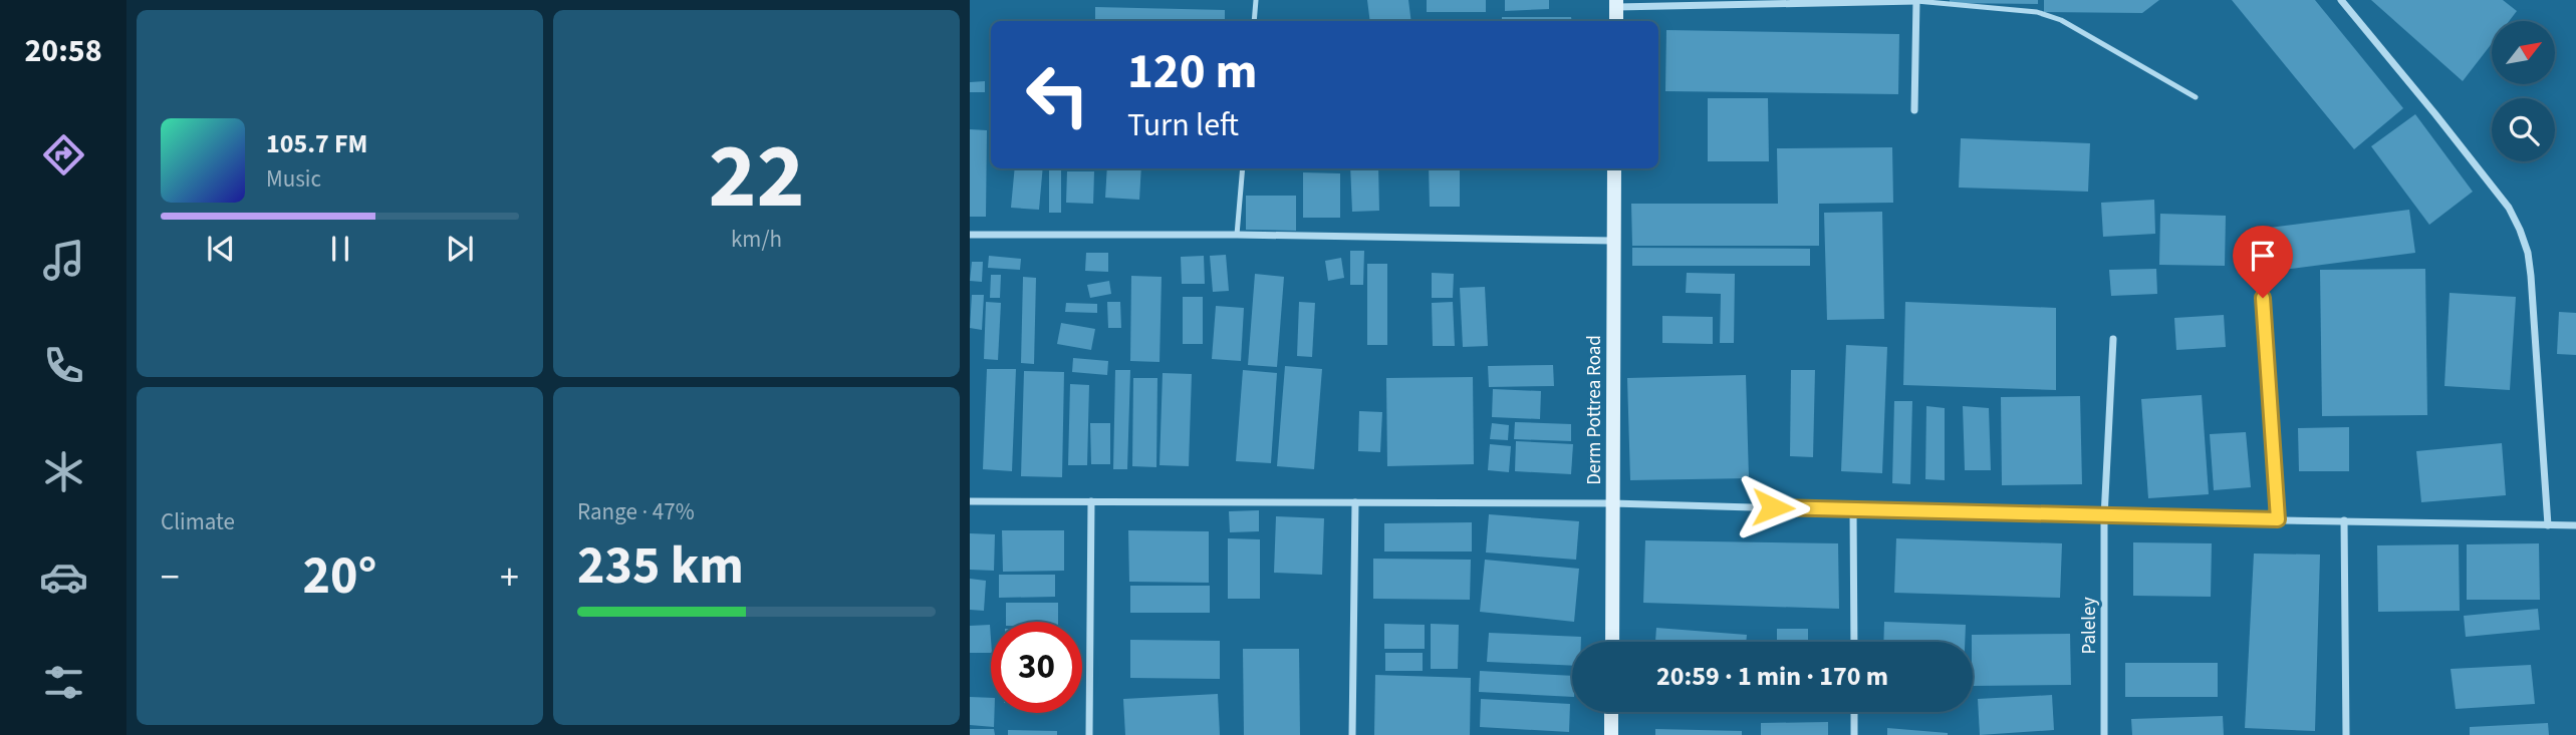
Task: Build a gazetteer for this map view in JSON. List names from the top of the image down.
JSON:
{
  "streets": {
    "street": ["Derm Pottrea Road", "Paleley"]
  },
  "north": "top right",
  "page": {
    "tabs": "20:58",
    "tile": [
      ["22", "km/h"],
      "Climate",
      ["Range · 47%", "235 km"]
    ],
    "turn": ["120 m", "Turn left"],
    "song": ["105.7 FM", "Music"],
    "heat": ["−", "20°", "+"],
    "limit": "30",
    "trip": "20:59 · 1 min · 170 m"
  }
}
